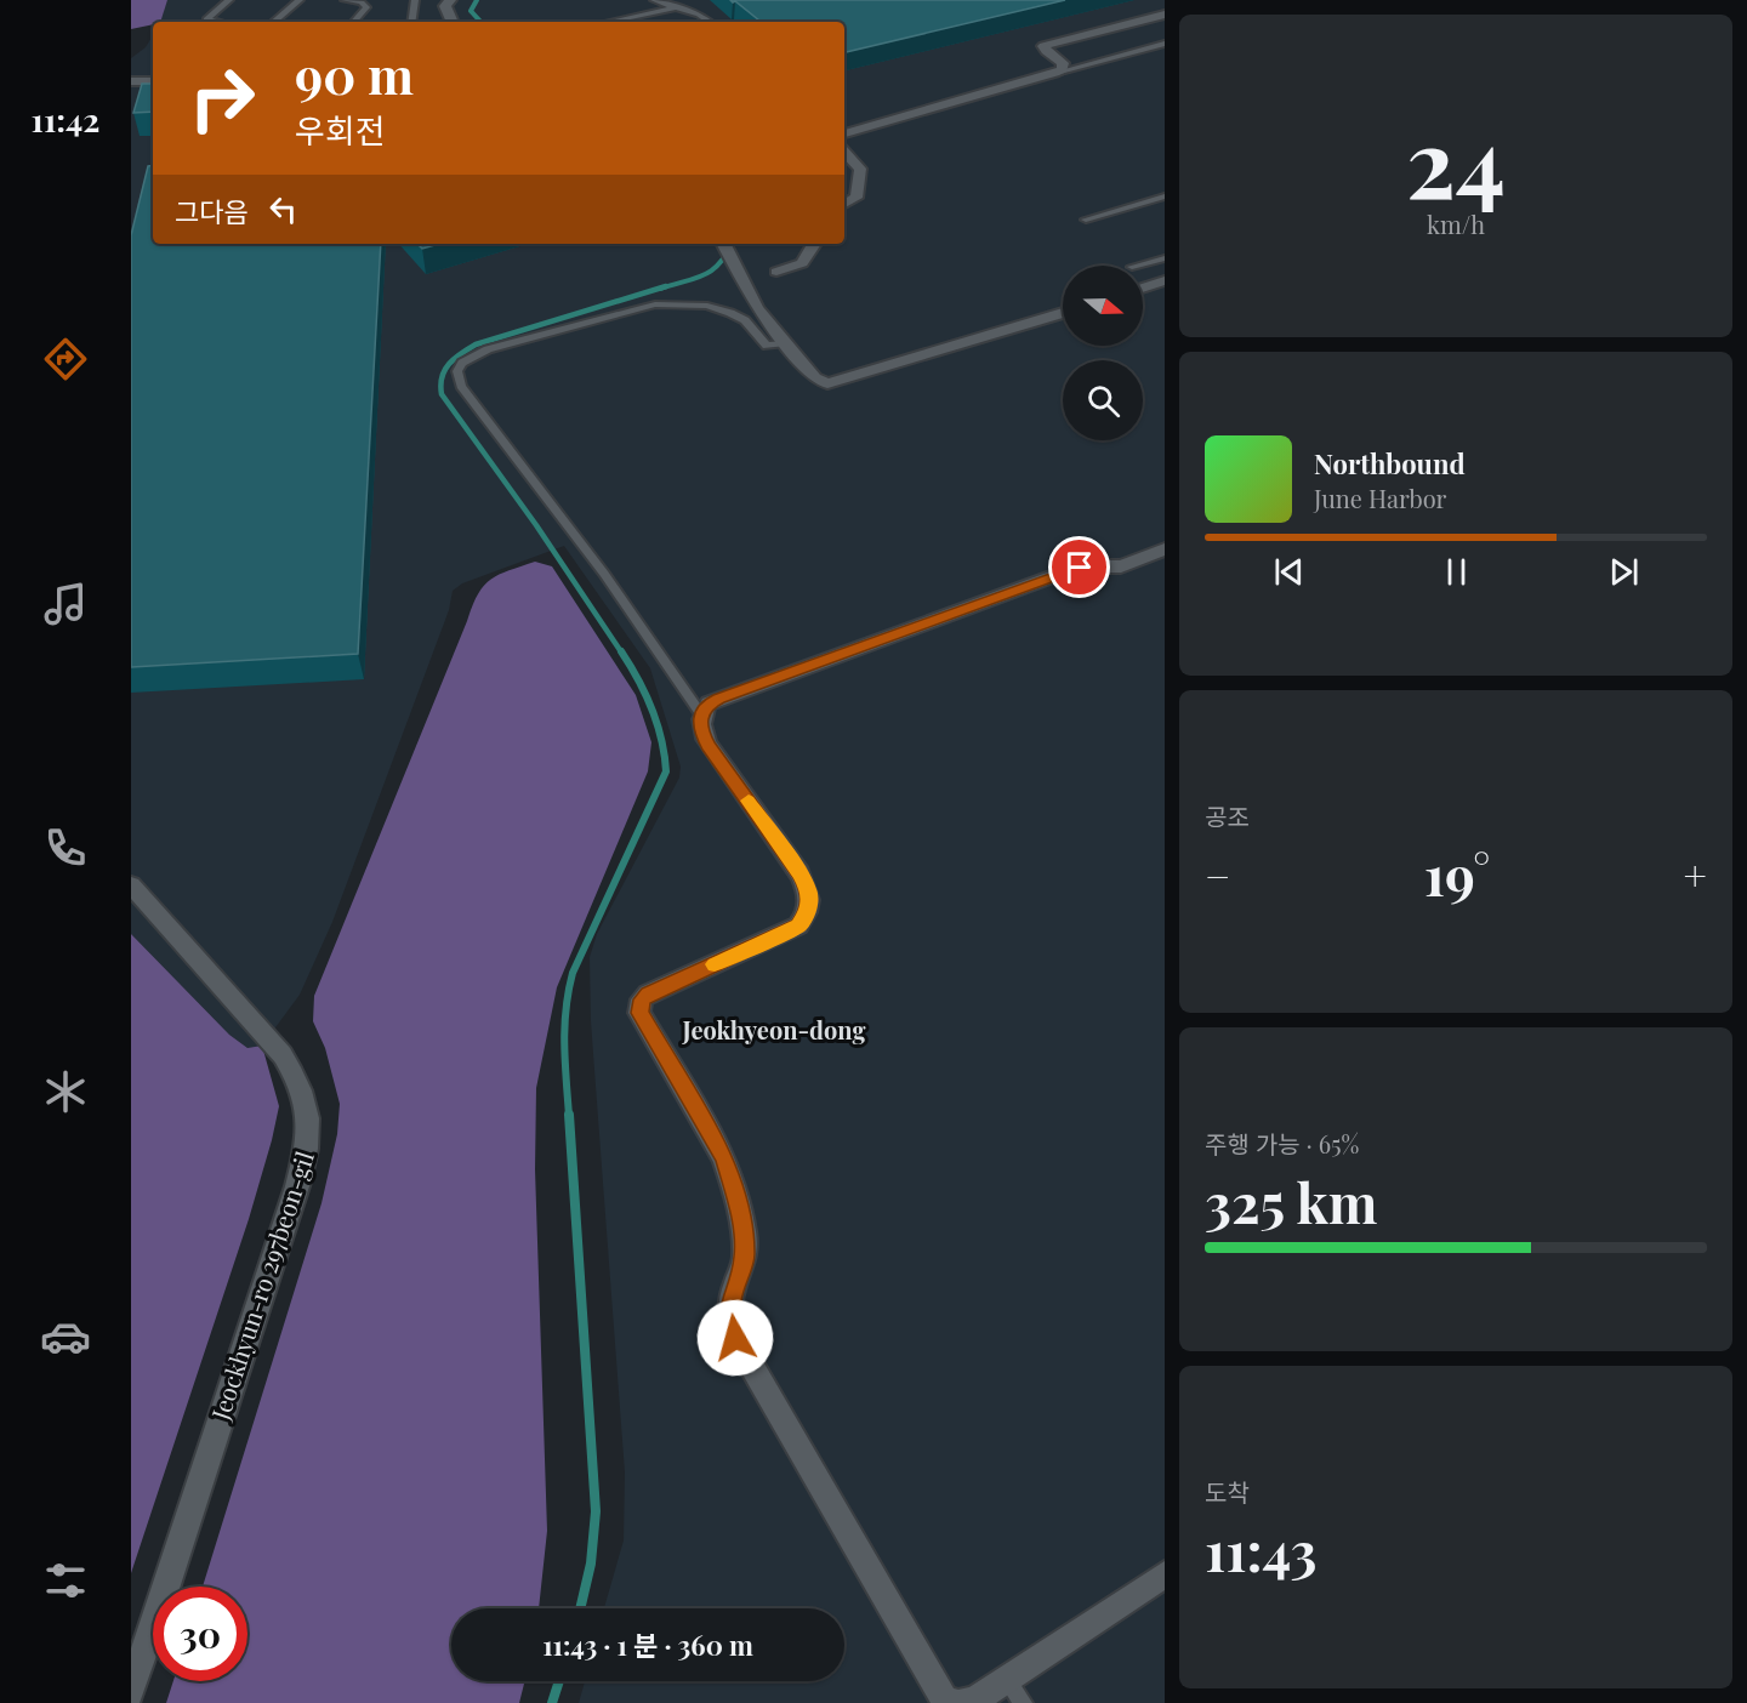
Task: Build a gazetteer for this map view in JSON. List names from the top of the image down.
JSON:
{
  "streets": {
    "street": ["Jeockhyun-ro 297beon-gil"]
  },
  "districts": ["Jeokhyeon-dong"],
  "north": "right",
  "page": {
    "tabs": "11:42",
    "tile": [
      ["24", "km/h"],
      "공조",
      ["주행 가능 · 65%", "325 km"],
      ["도착", "11:43"]
    ],
    "turn": ["90 m", "우회전"],
    "then": "그다음",
    "song": ["Northbound", "June Harbor"],
    "heat": ["−", "19°", "+"],
    "limit": "30",
    "trip": "11:43 · 1 분 · 360 m"
  }
}
